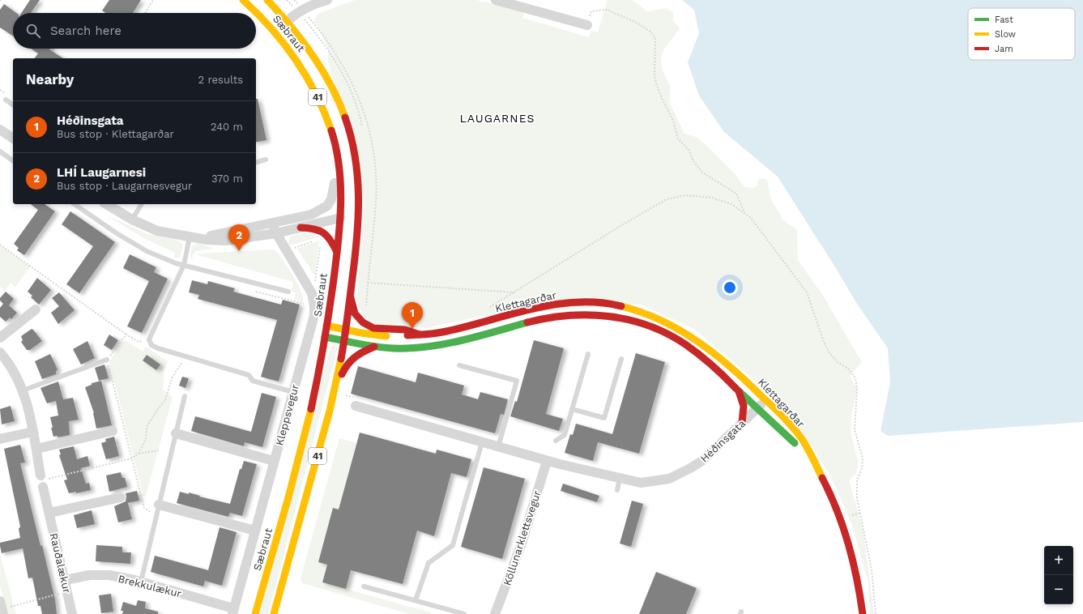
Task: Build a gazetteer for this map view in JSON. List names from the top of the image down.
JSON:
{
  "streets": {
    "main road": ["Sæbraut", "41", "Klettagarðar"],
    "street": [
      "Kleppsvegur",
      "Héðinsgata",
      "Köllunarklettsvegur",
      "Rauðalækur",
      "Brekkulækur"
    ]
  },
  "crossings": [
    ["Sæbraut", "Klettagarðar"],
    ["Klettagarðar", "Héðinsgata"],
    ["Kleppsvegur", "Brekkulækur"],
    ["Héðinsgata", "Köllunarklettsvegur"],
    ["Rauðalækur", "Brekkulækur"]
  ],
  "districts": ["LAUGARNES"],
  "legend": ["Fast", "Slow", "Jam"],
  "page": {
    "search": "Search here",
    "heading": ["Nearby", "2 results"],
    "list": [
      {
        "mark": "1",
        "name": "Héðinsgata",
        "note": "Bus stop · Klettagarðar",
        "value": "240 m"
      },
      {
        "mark": "2",
        "name": "LHÍ Laugarnesi",
        "note": "Bus stop · Laugarnesvegur",
        "value": "370 m"
      }
    ],
    "pins": ["2", "1"],
    "map_buttons": ["+", "−"]
  }
}
